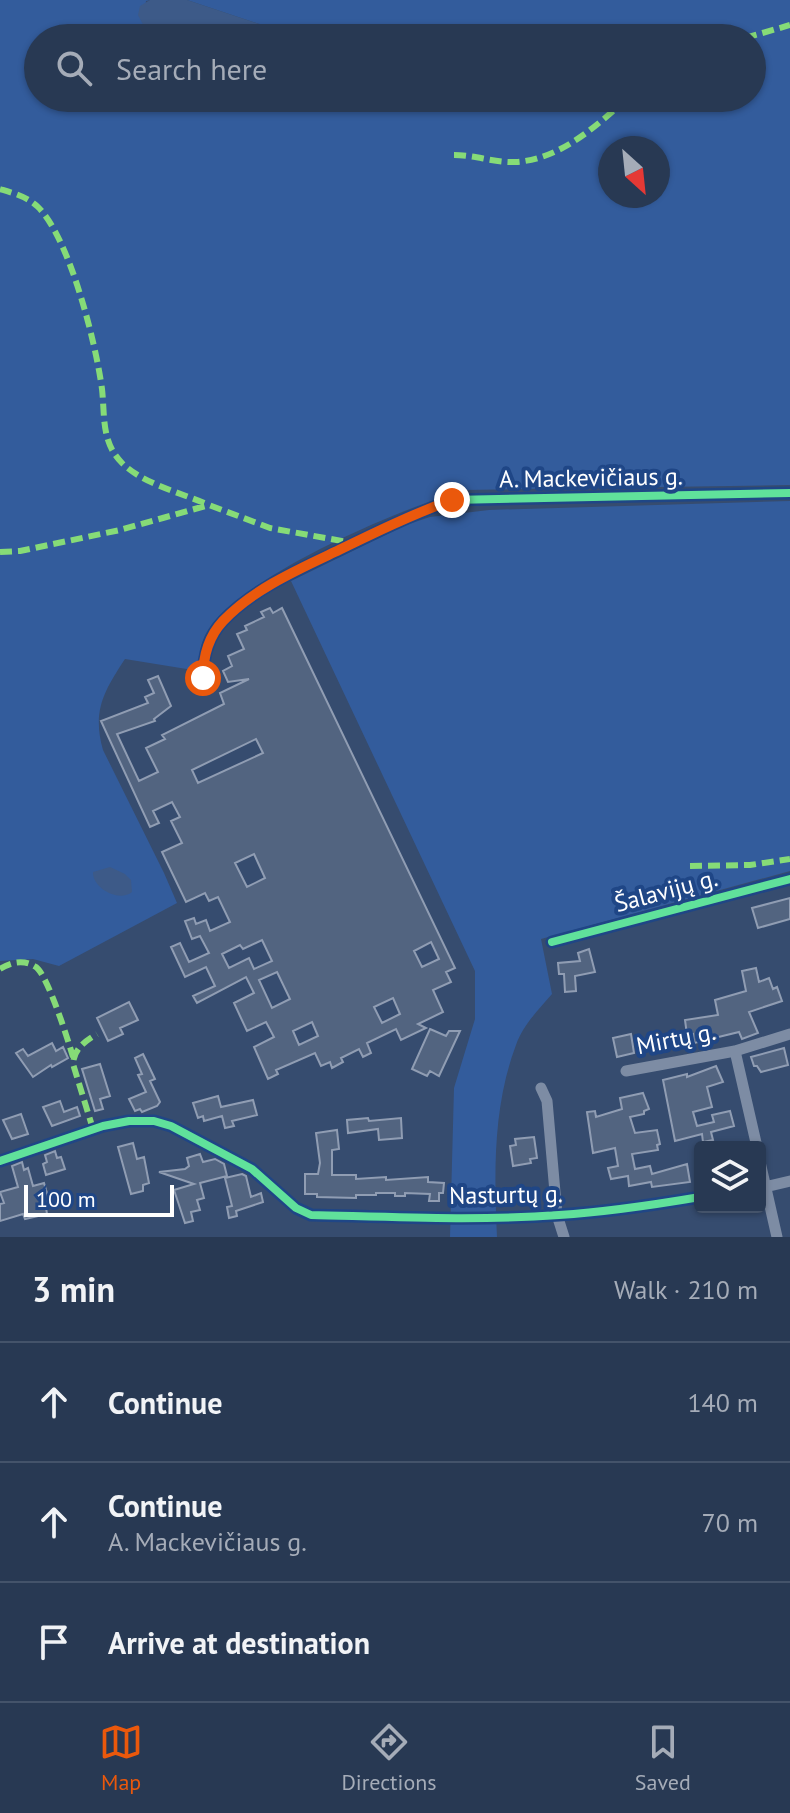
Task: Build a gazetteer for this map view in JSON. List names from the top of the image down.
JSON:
{
  "streets": {
    "street": [
      "A. Mackevičiaus g.",
      "Šalavijų g.",
      "Mirtų g.",
      "Nasturtų g."
    ]
  },
  "scale_bar": "100 m",
  "north": "bottom right",
  "page": {
    "search": "Search here",
    "scale": "100 m",
    "heading": ["3 min", "Walk · 210 m"],
    "list": [
      ["Continue", "140 m"],
      ["Continue", "A. Mackevičiaus g.", "70 m"],
      "Arrive at destination"
    ],
    "nav": ["Map", "Directions", "Saved"]
  }
}
